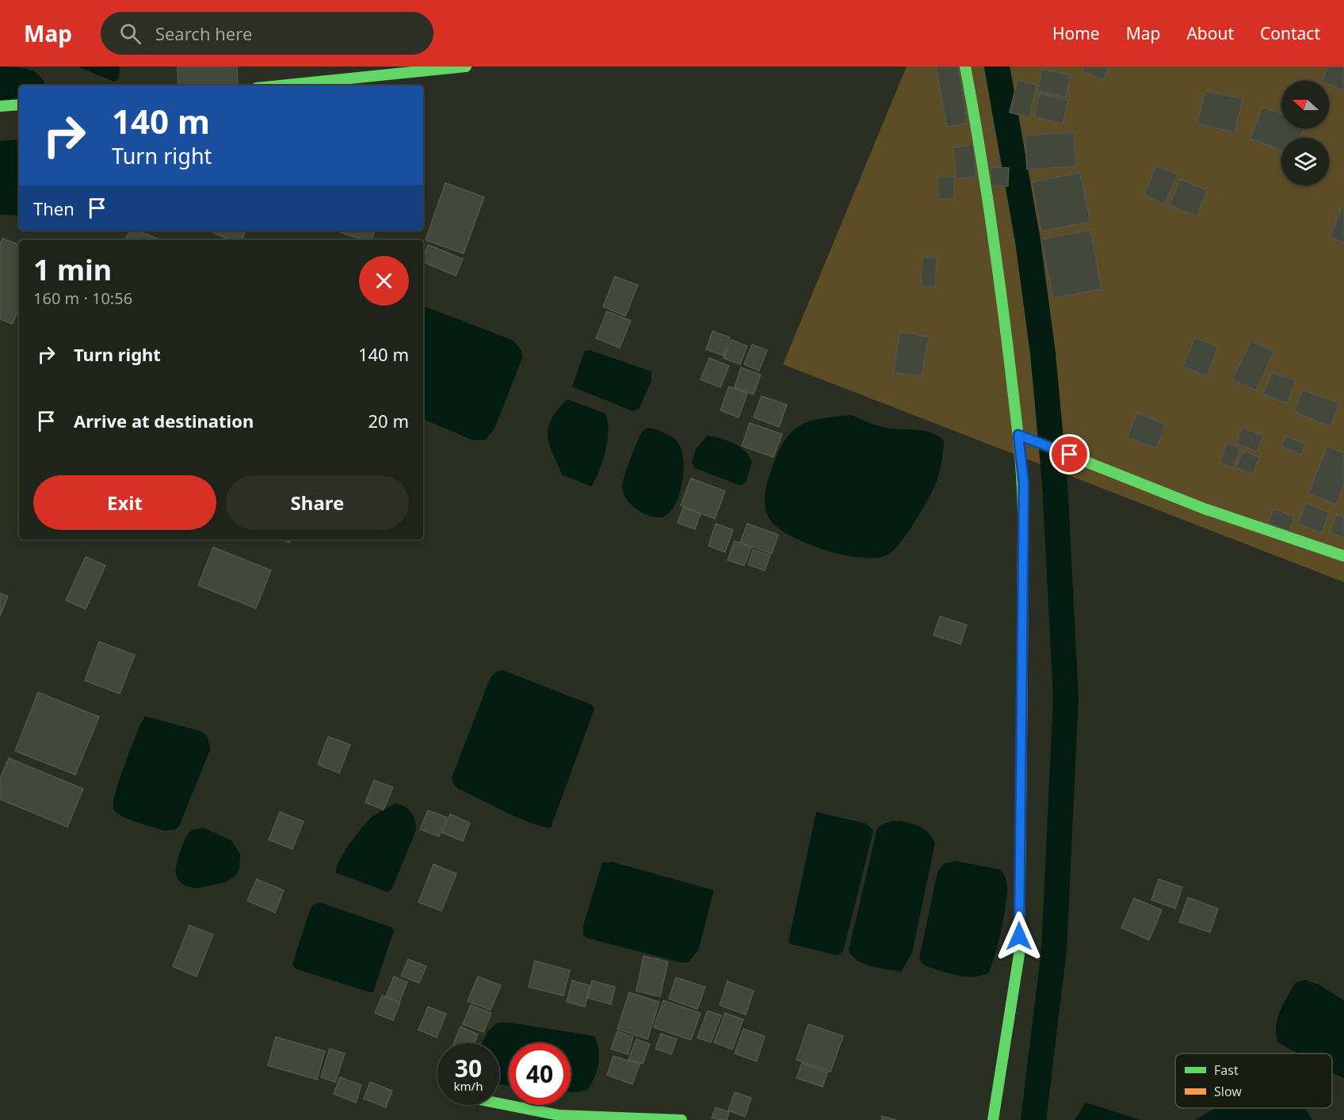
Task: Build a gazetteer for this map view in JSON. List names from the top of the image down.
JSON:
{
  "legend": ["Fast", "Slow"],
  "north": "left",
  "page": {
    "header": "Map",
    "search": "Search here",
    "nav": [
      "Home",
      "Map",
      "About",
      "Contact"
    ],
    "turn": ["140 m", "Turn right"],
    "then": "Then",
    "heading": ["1 min", "160 m · 10:56"],
    "list": [
      {
        "name": "Turn right",
        "value": "140 m"
      },
      {
        "name": "Arrive at destination",
        "value": "20 m"
      }
    ],
    "buttons": ["Exit", "Share"],
    "speed": "30 km/h",
    "limit": "40"
  }
}
